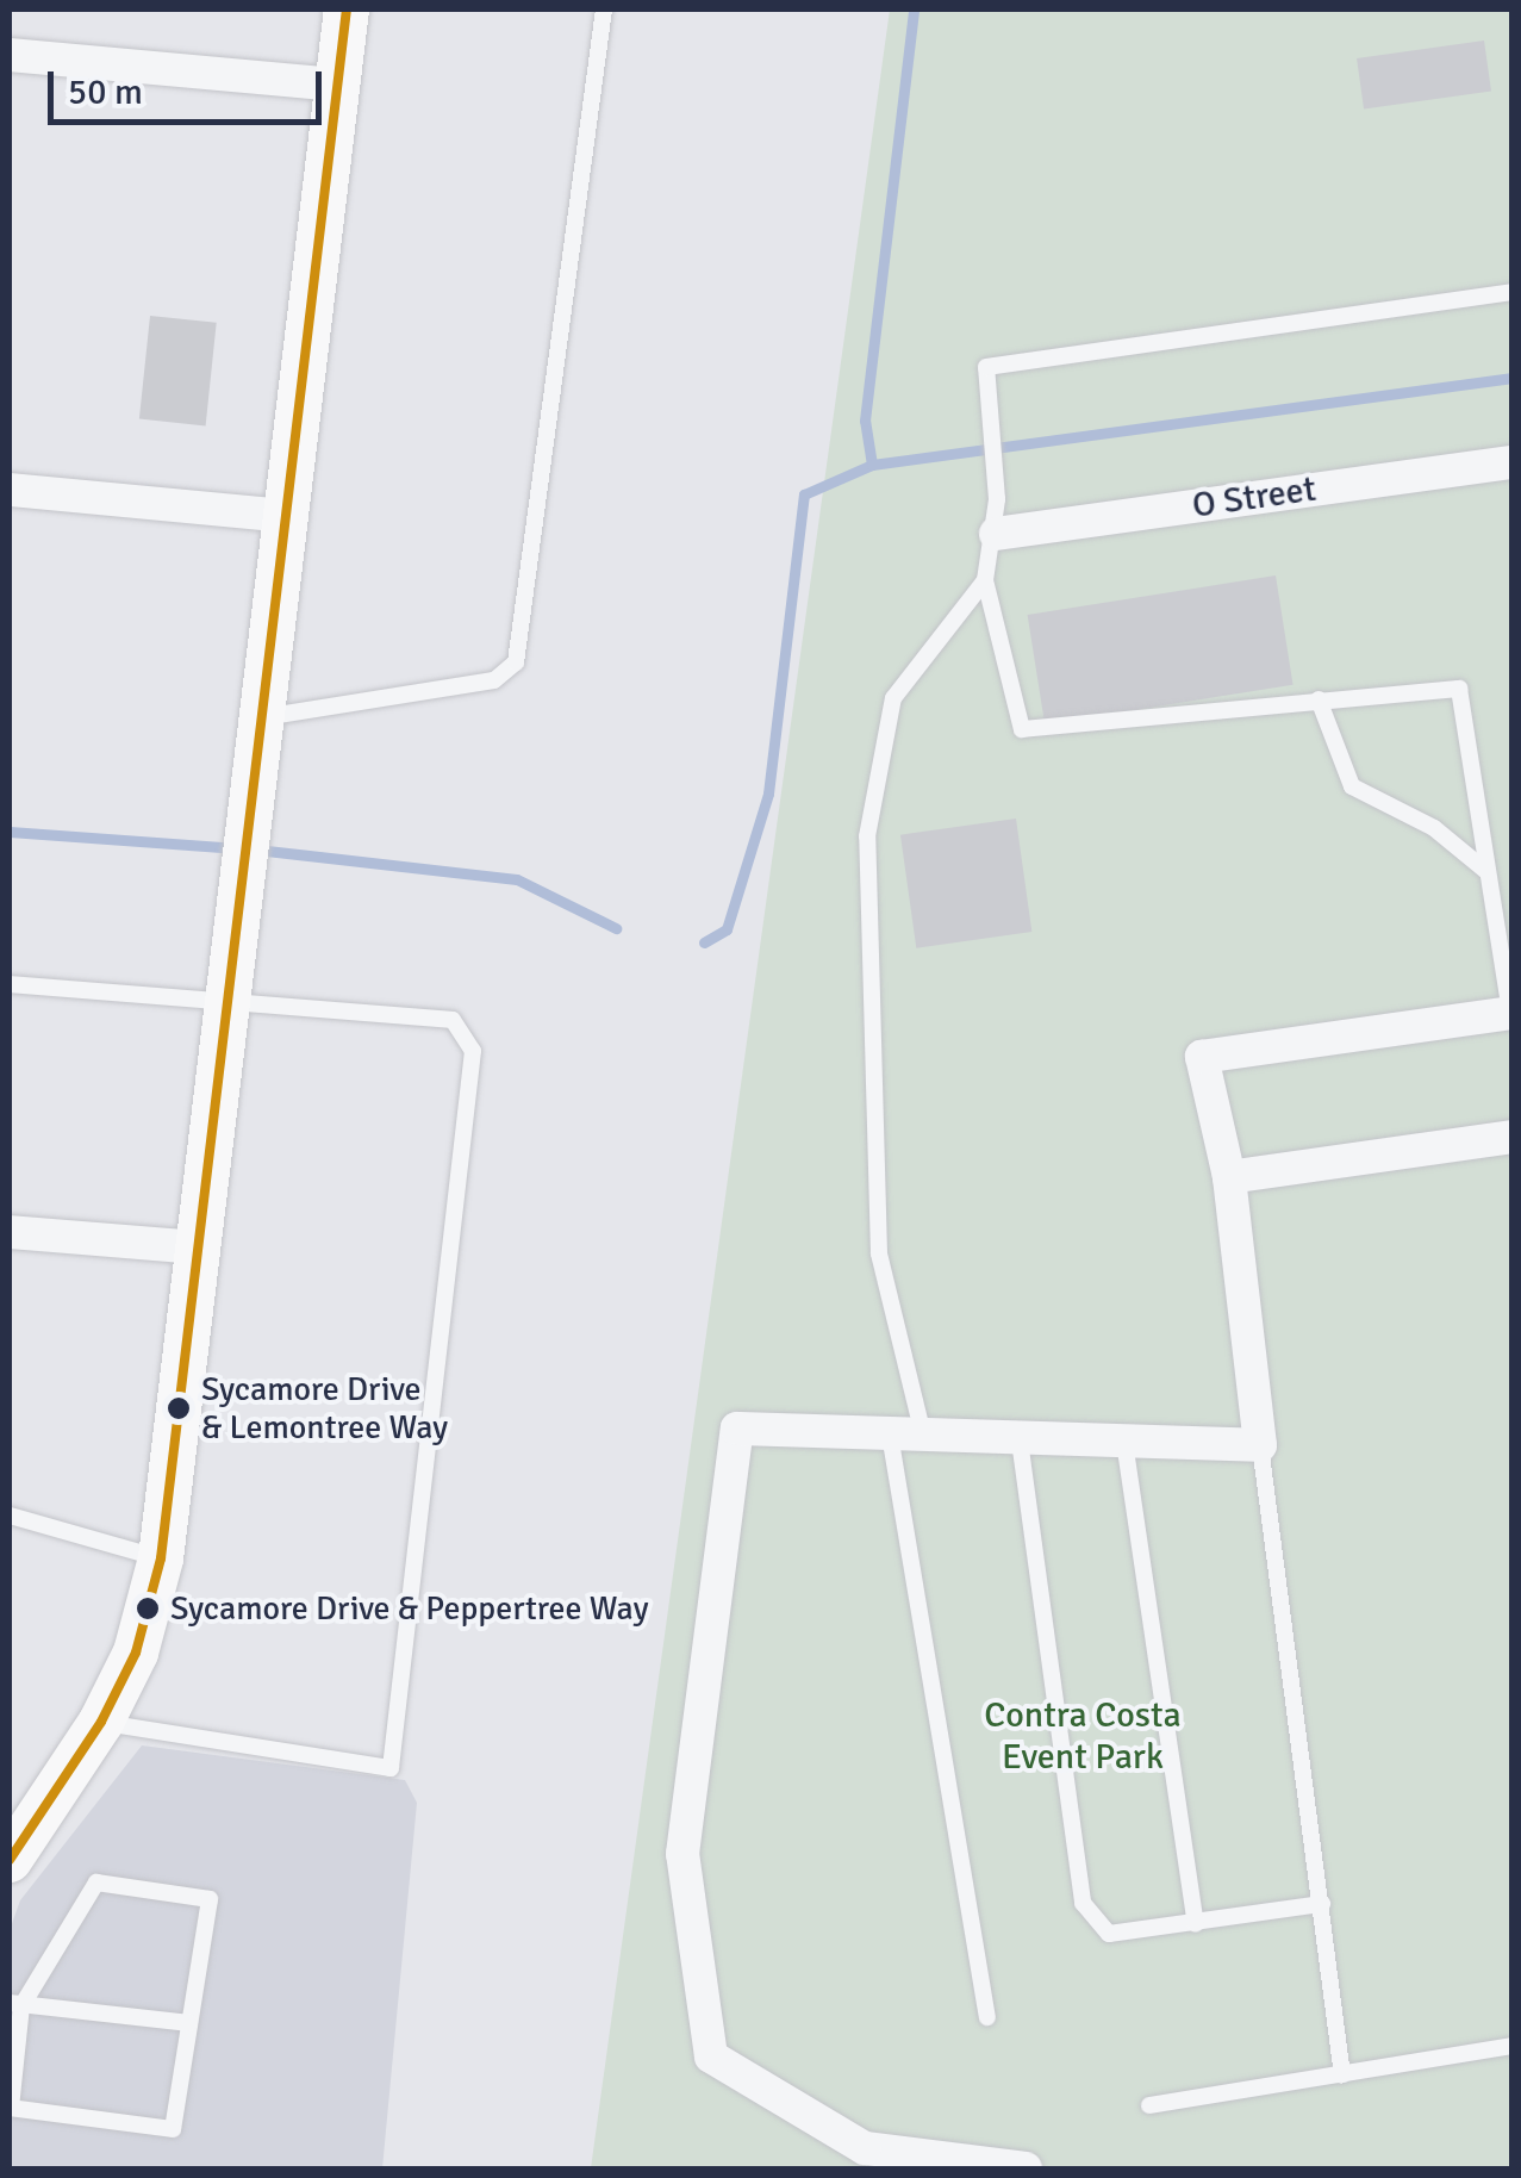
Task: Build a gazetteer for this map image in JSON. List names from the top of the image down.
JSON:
{
  "streets": {
    "street": ["O Street"]
  },
  "parks": ["Contra Costa Event Park"],
  "places": ["Sycamore Drive & Lemontree Way", "Sycamore Drive & Peppertree Way"],
  "scale_bar": "50 m"
}
